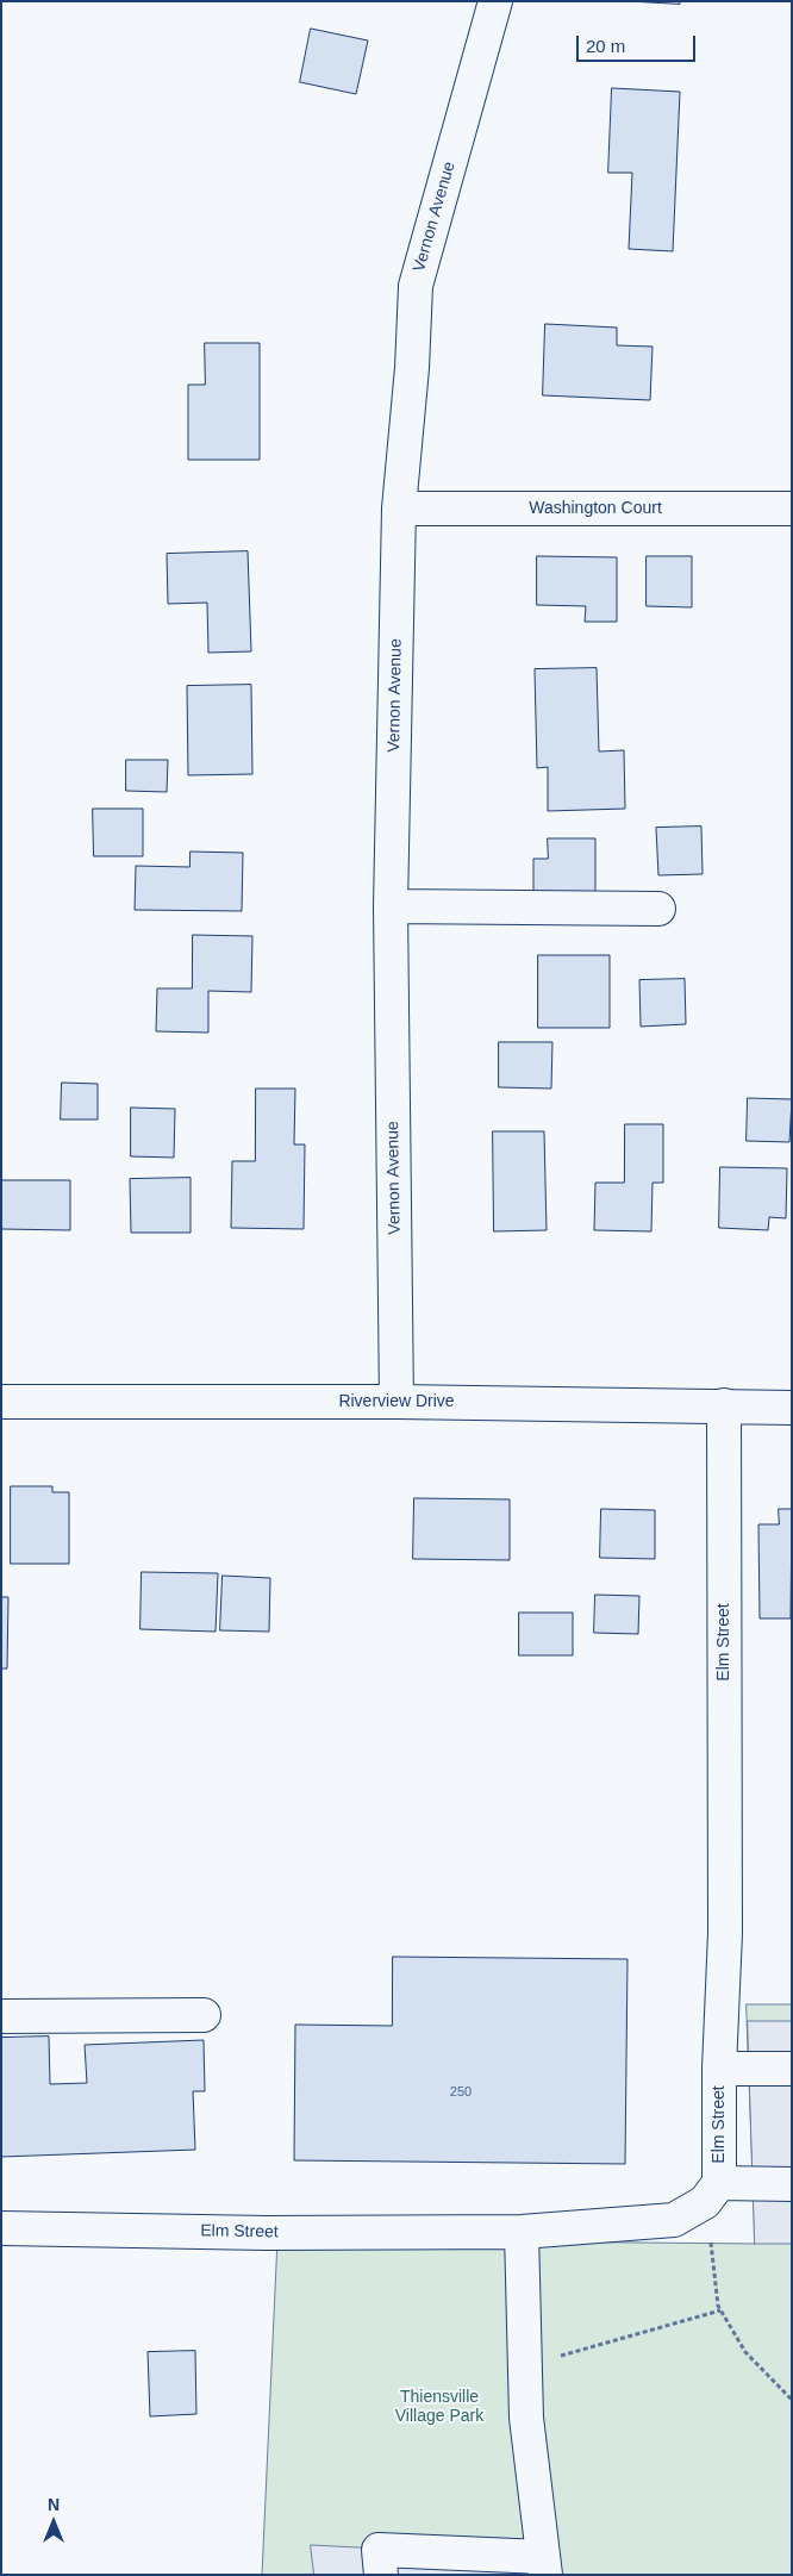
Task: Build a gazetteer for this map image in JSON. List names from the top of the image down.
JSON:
{
  "streets": {
    "street": [
      "Vernon Avenue",
      "Washington Court",
      "Riverview Drive",
      "Elm Street"
    ]
  },
  "crossings": [
    ["Vernon Avenue", "Washington Court"],
    ["Vernon Avenue", "Riverview Drive"],
    ["Riverview Drive", "Elm Street"]
  ],
  "parks": ["Thiensville Village Park"],
  "house_numbers": ["250"],
  "scale_bar": "20 m",
  "north": "top"
}
